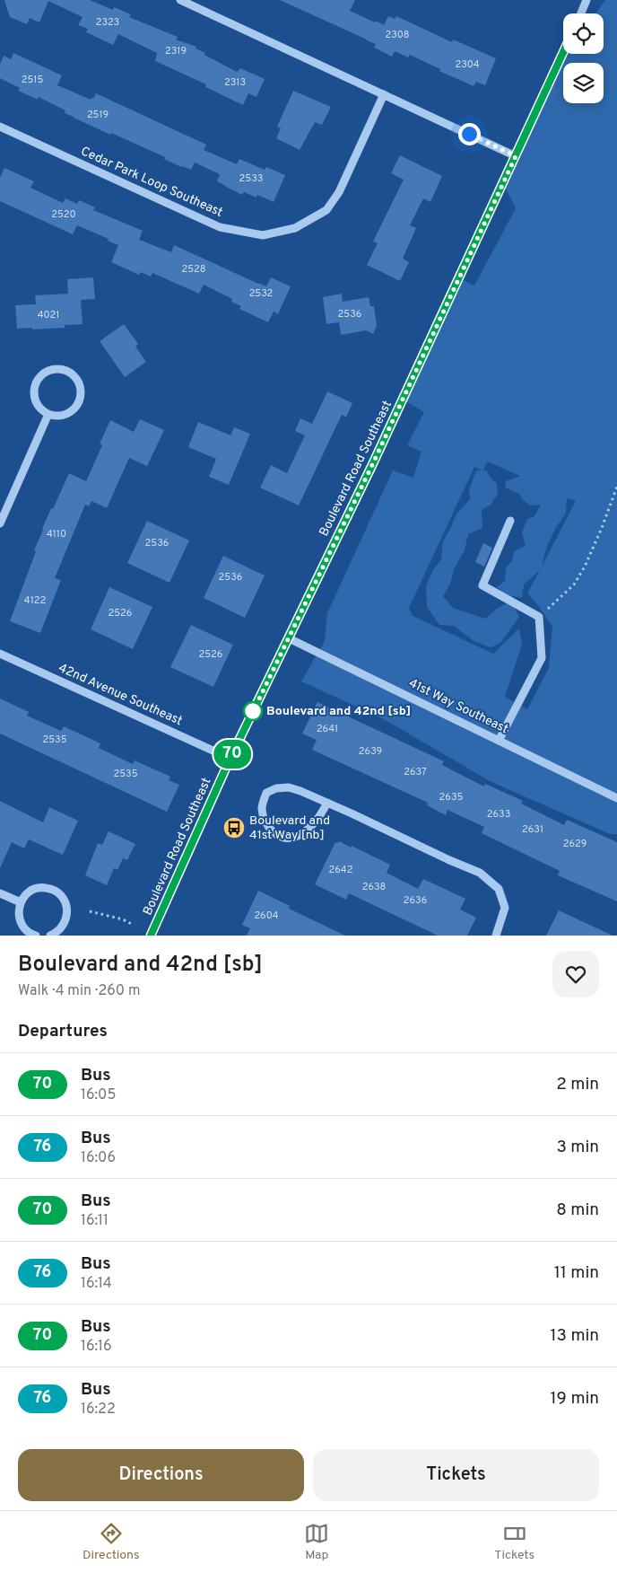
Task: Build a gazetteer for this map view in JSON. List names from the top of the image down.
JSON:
{
  "streets": {
    "street": [
      "Cedar Park Loop Southeast",
      "Boulevard Road Southeast",
      "42nd Avenue Southeast",
      "41st Way Southeast"
    ]
  },
  "crossings": [
    ["Boulevard Road Southeast", "42nd Avenue Southeast"],
    ["Boulevard Road Southeast", "41st Way Southeast"]
  ],
  "places": {
    "other": ["Boulevard and 42nd [sb]"],
    "bus stop": ["Boulevard and 41st Way [nb]"]
  },
  "lines": ["bus line 70"],
  "house_numbers": [
    "2323",
    "2308",
    "2319",
    "2304",
    "2515",
    "2313",
    "2519",
    "2533",
    "2520",
    "2528",
    "2532",
    "2536",
    "4021",
    "4110",
    "2536",
    "2536",
    "4122",
    "2526",
    "2526",
    "2641",
    "2535",
    "2639",
    "2637",
    "2535",
    "2635",
    "2633",
    "2631",
    "2629",
    "2642",
    "2638",
    "2636",
    "2604"
  ],
  "page": {
    "on_map": "70",
    "heading": [
      ["Boulevard and 42nd [sb]", "Walk · 4 min · 260 m"],
      "Departures"
    ],
    "list": [
      {
        "mark": "70",
        "name": "Bus",
        "note": "16:05",
        "value": "2 min"
      },
      {
        "mark": "76",
        "name": "Bus",
        "note": "16:06",
        "value": "3 min"
      },
      {
        "mark": "70",
        "name": "Bus",
        "note": "16:11",
        "value": "8 min"
      },
      {
        "mark": "76",
        "name": "Bus",
        "note": "16:14",
        "value": "11 min"
      },
      {
        "mark": "70",
        "name": "Bus",
        "note": "16:16",
        "value": "13 min"
      },
      {
        "mark": "76",
        "name": "Bus",
        "note": "16:22",
        "value": "19 min"
      }
    ],
    "buttons": ["Directions", "Tickets"],
    "tabs": ["Directions", "Map", "Tickets"]
  }
}
